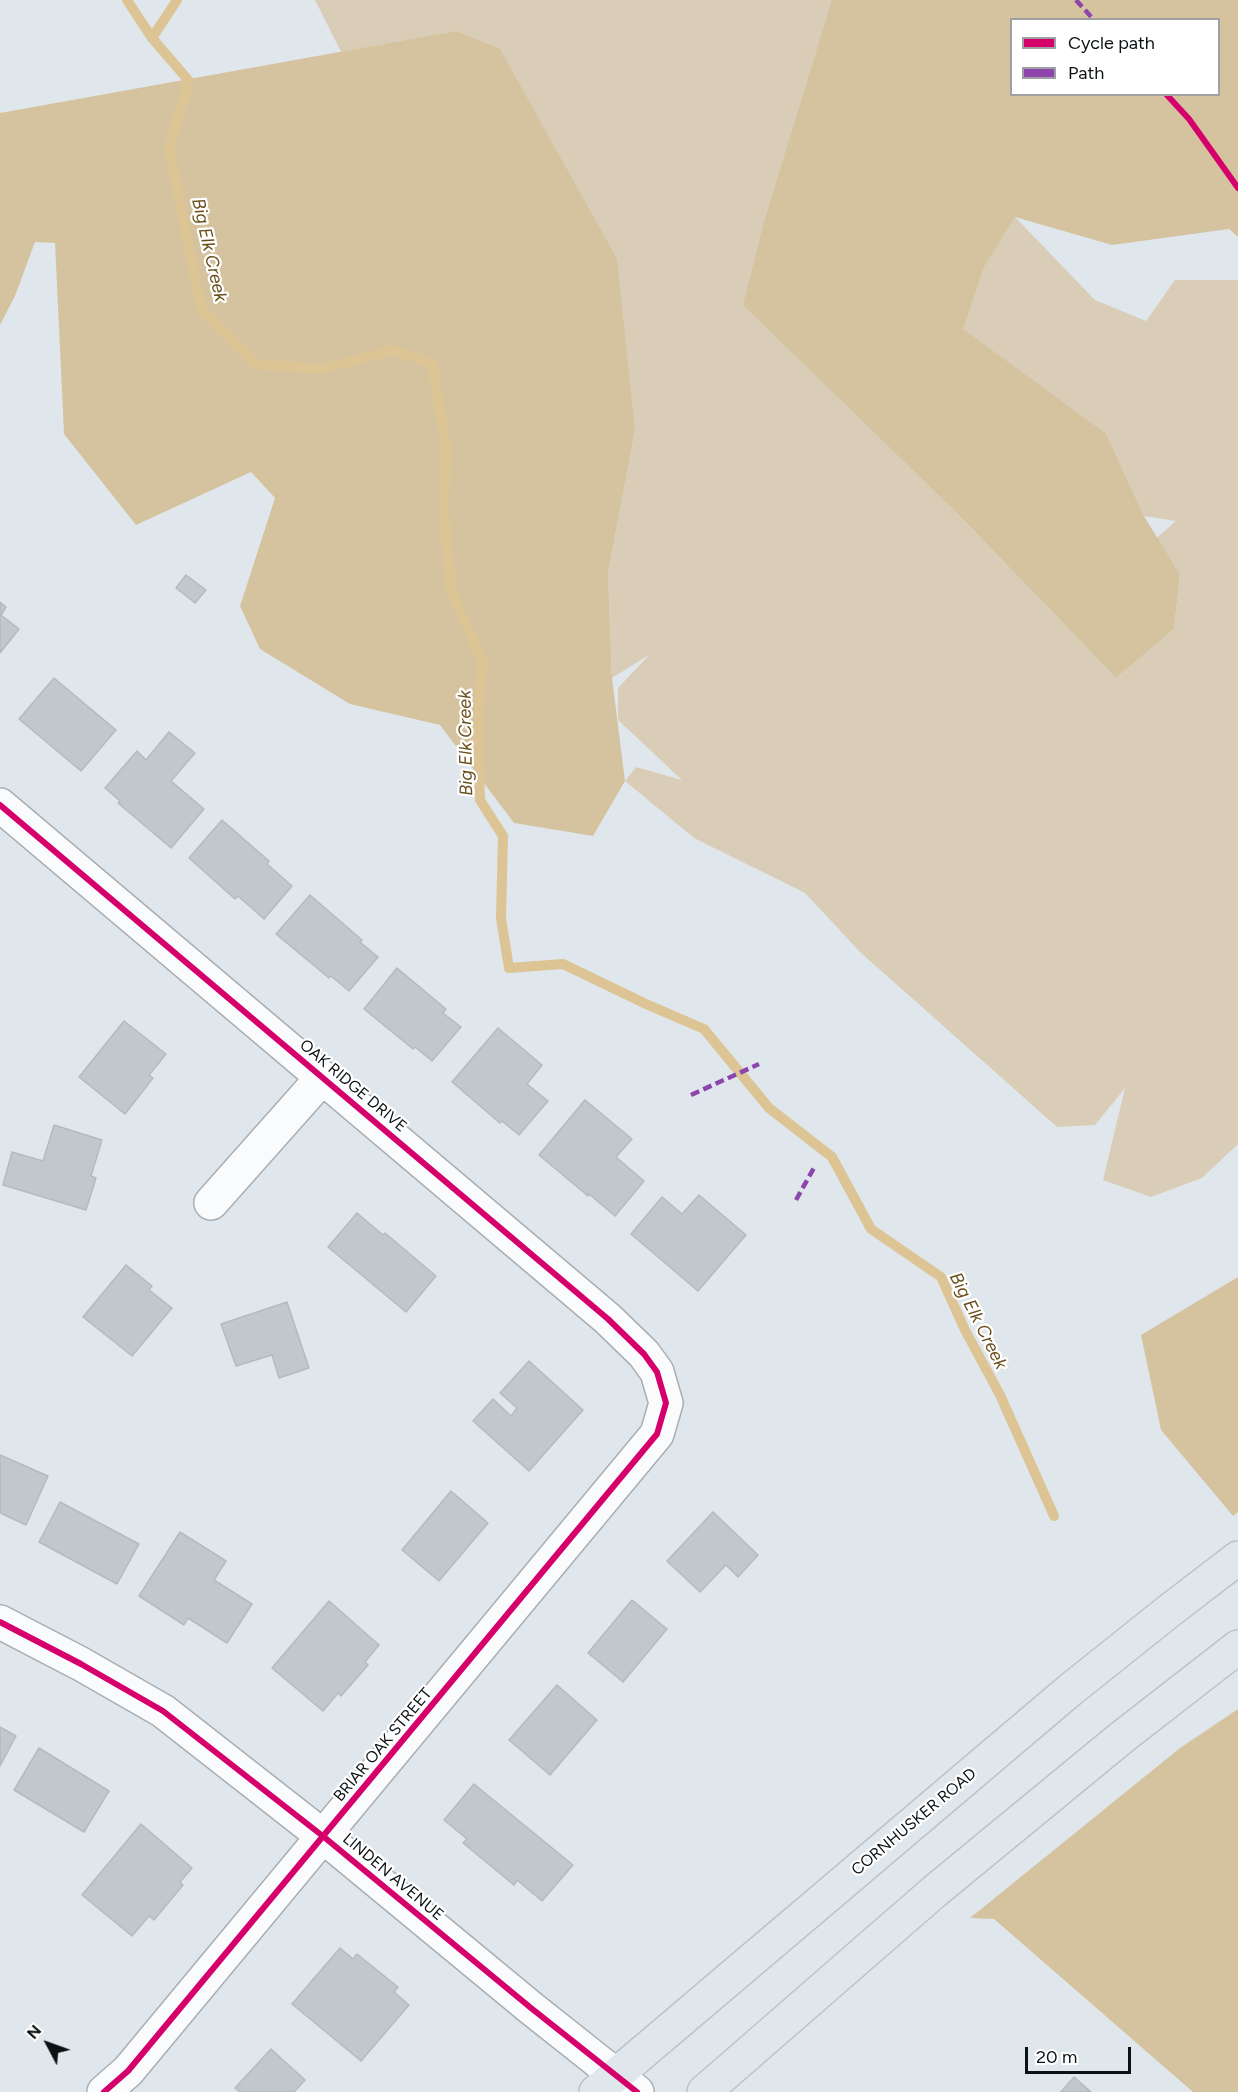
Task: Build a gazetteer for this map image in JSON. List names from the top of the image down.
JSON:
{
  "streets": {
    "main road": ["CORNHUSKER ROAD"],
    "street": ["OAK RIDGE DRIVE", "BRIAR OAK STREET", "LINDEN AVENUE"]
  },
  "crossings": [
    ["OAK RIDGE DRIVE", "BRIAR OAK STREET"],
    ["BRIAR OAK STREET", "LINDEN AVENUE"],
    ["CORNHUSKER ROAD", "LINDEN AVENUE"]
  ],
  "water": ["Big Elk Creek"],
  "legend": ["Cycle path", "Path"],
  "scale_bar": "20 m",
  "north": "top left"
}
